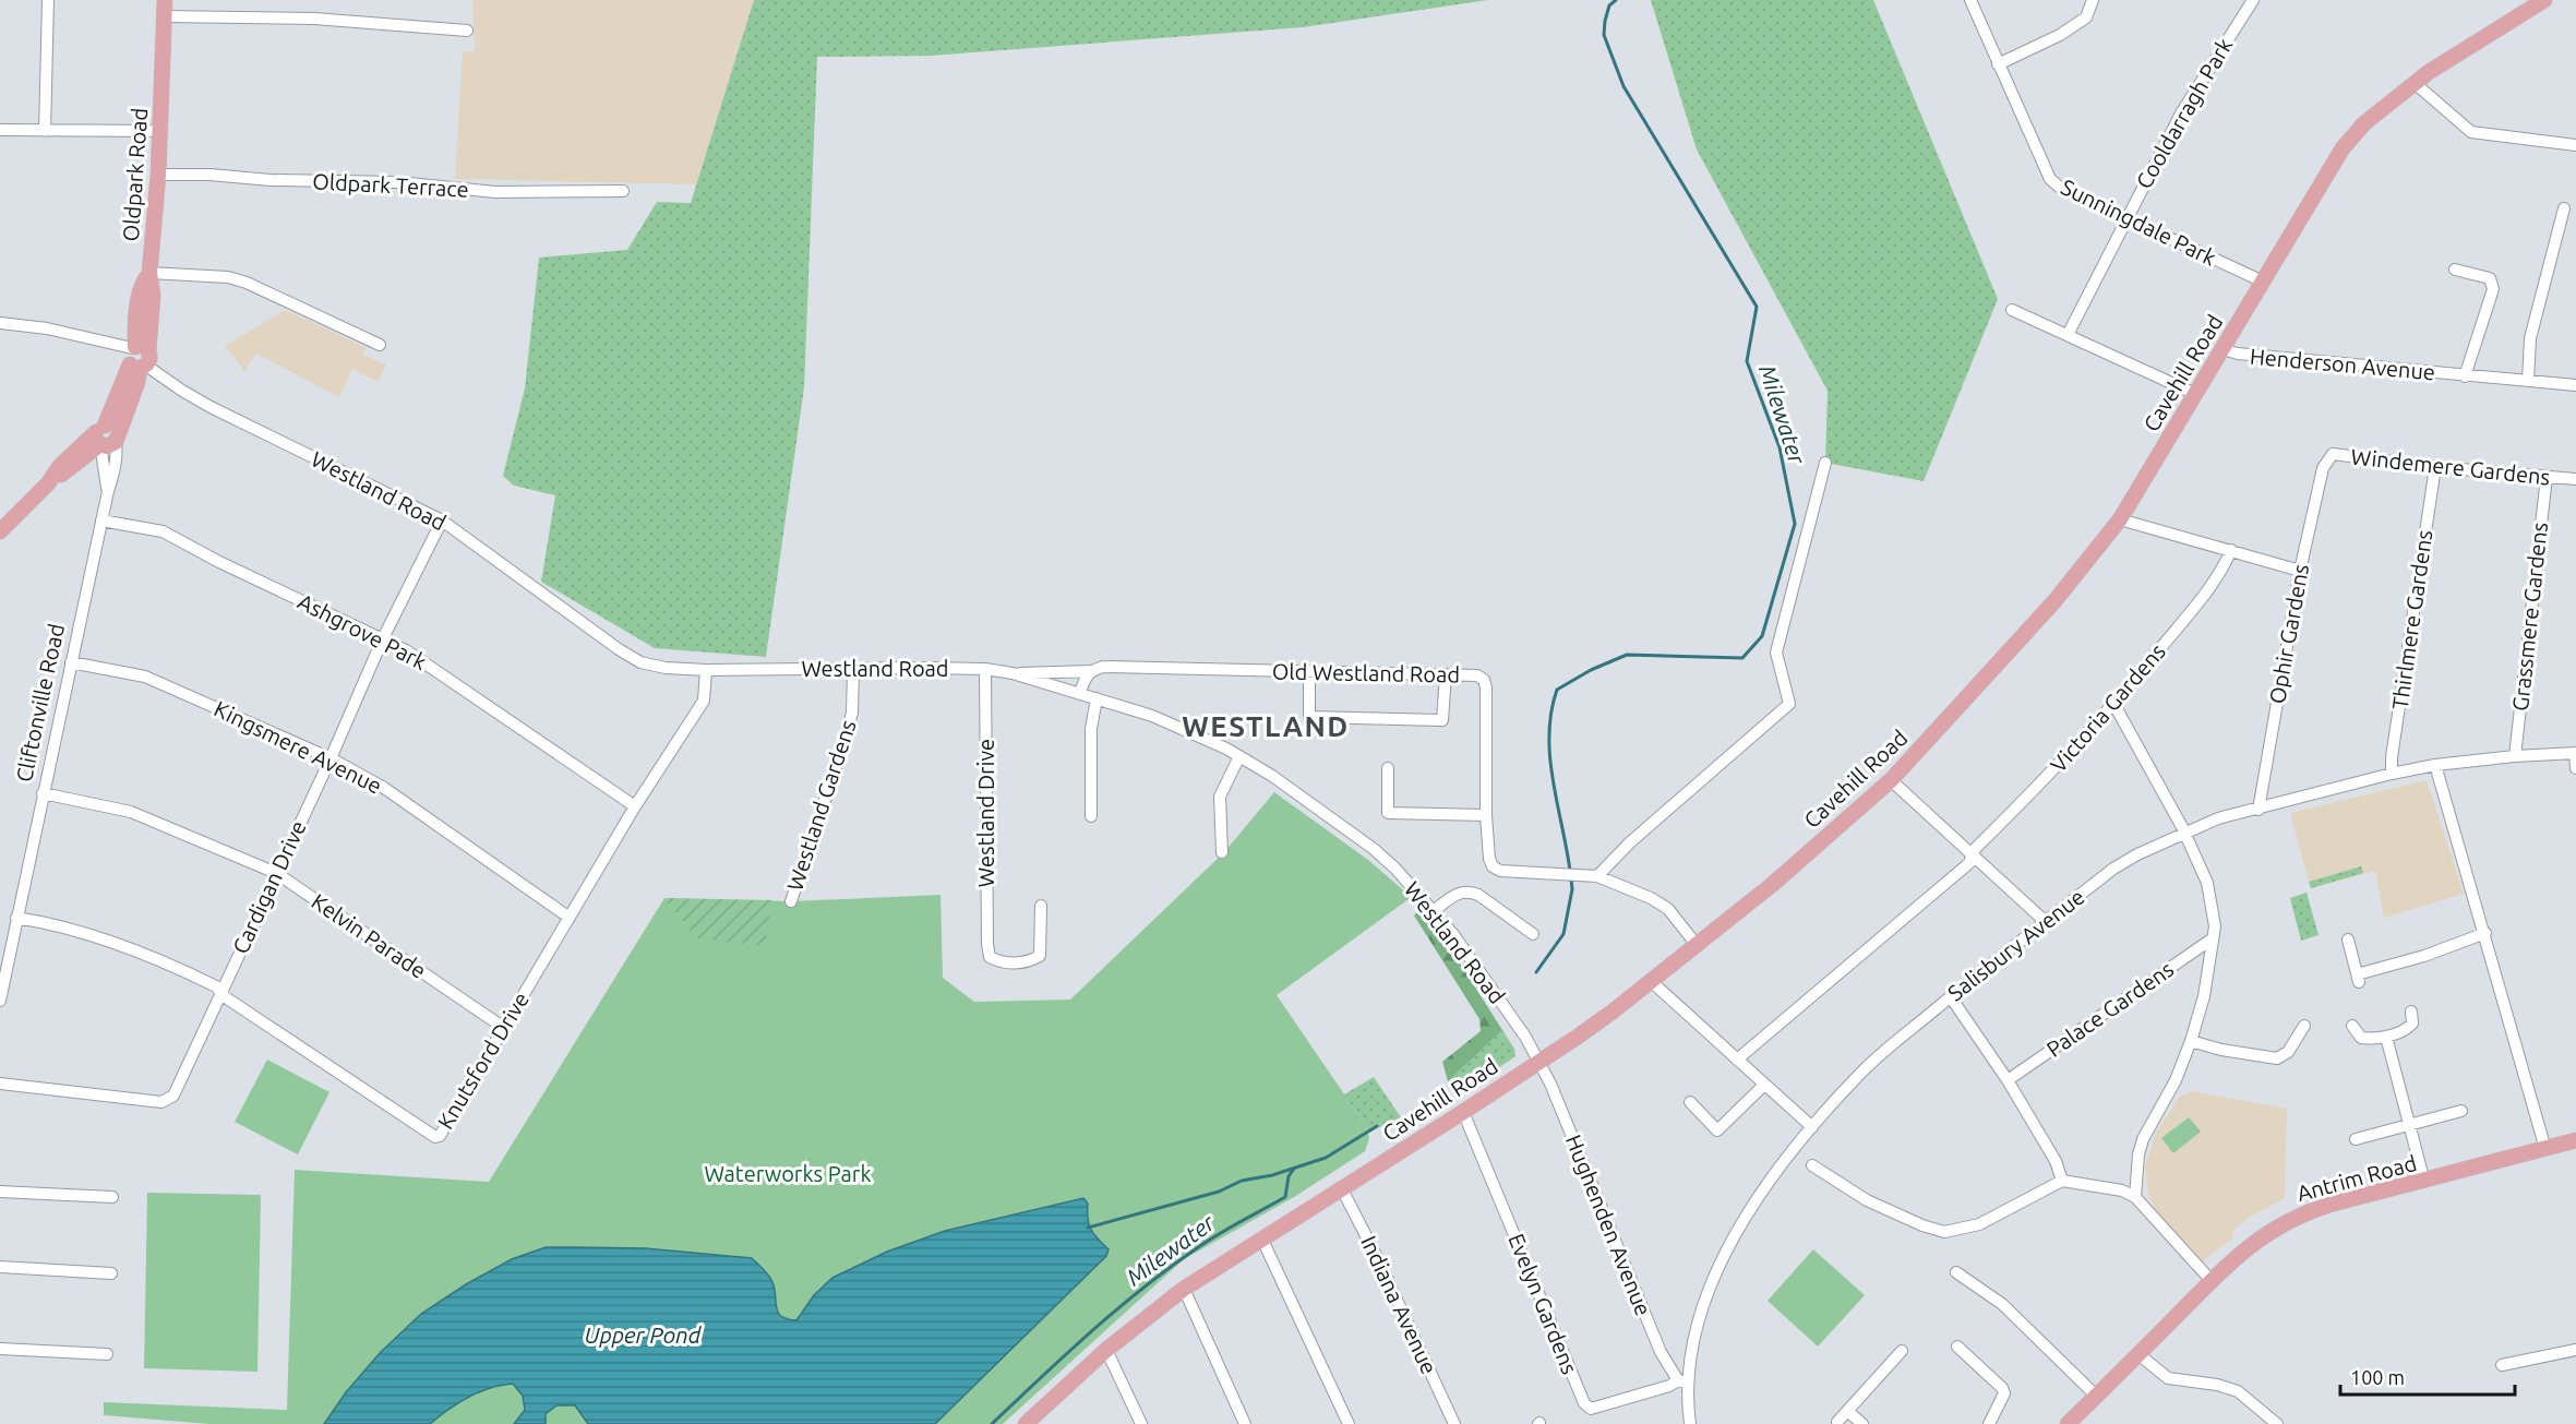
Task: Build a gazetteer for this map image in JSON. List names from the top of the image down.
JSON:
{
  "streets": {
    "main road": [
      "Oldpark Road",
      "Cavehill Road",
      "Cliftonville Road",
      "Antrim Road"
    ],
    "street": [
      "Cooldarragh Park",
      "Oldpark Terrace",
      "Sunningdale Park",
      "Henderson Avenue",
      "Windemere Gardens",
      "Westland Road",
      "Grassmere Gardens",
      "Thirlmere Gardens",
      "Ashgrove Park",
      "Ophir Gardens",
      "Old Westland Road",
      "Victoria Gardens",
      "Kingsmere Avenue",
      "Westland Gardens",
      "Westland Drive",
      "Cardigan Drive",
      "Kelvin Parade",
      "Salisbury Avenue",
      "Palace Gardens",
      "Knutsford Drive",
      "Hughenden Avenue",
      "Evelyn Gardens",
      "Indiana Avenue"
    ]
  },
  "crossings": [
    ["Cooldarragh Park", "Sunningdale Park"],
    ["Oldpark Road", "Oldpark Terrace"],
    ["Oldpark Road", "Westland Road"],
    ["Oldpark Road", "Cliftonville Road"],
    ["Sunningdale Park", "Cavehill Road"],
    ["Henderson Avenue", "Cavehill Road"],
    ["Cavehill Road", "Westland Road"],
    ["Cavehill Road", "Old Westland Road"],
    ["Cavehill Road", "Hughenden Avenue"],
    ["Cavehill Road", "Evelyn Gardens"],
    ["Cavehill Road", "Indiana Avenue"],
    ["Windemere Gardens", "Grassmere Gardens"],
    ["Windemere Gardens", "Thirlmere Gardens"],
    ["Windemere Gardens", "Ophir Gardens"],
    ["Westland Road", "Old Westland Road"],
    ["Westland Road", "Cliftonville Road"],
    ["Westland Road", "Westland Gardens"],
    ["Westland Road", "Westland Drive"],
    ["Westland Road", "Cardigan Drive"],
    ["Westland Road", "Knutsford Drive"],
    ["Westland Road", "Hughenden Avenue"],
    ["Grassmere Gardens", "Salisbury Avenue"],
    ["Thirlmere Gardens", "Salisbury Avenue"],
    ["Ashgrove Park", "Cliftonville Road"],
    ["Ashgrove Park", "Cardigan Drive"],
    ["Ashgrove Park", "Knutsford Drive"],
    ["Ophir Gardens", "Salisbury Avenue"],
    ["Cliftonville Road", "Kingsmere Avenue"],
    ["Cliftonville Road", "Kelvin Parade"],
    ["Cliftonville Road", "Knutsford Drive"],
    ["Kingsmere Avenue", "Cardigan Drive"],
    ["Kingsmere Avenue", "Knutsford Drive"],
    ["Cardigan Drive", "Kelvin Parade"],
    ["Cardigan Drive", "Knutsford Drive"],
    ["Kelvin Parade", "Knutsford Drive"],
    ["Salisbury Avenue", "Hughenden Avenue"],
    ["Salisbury Avenue", "Evelyn Gardens"],
    ["Hughenden Avenue", "Evelyn Gardens"]
  ],
  "districts": ["WESTLAND"],
  "water": ["Milewater", "Upper Pond"],
  "parks": ["Waterworks Park"],
  "scale_bar": "100 m"
}
